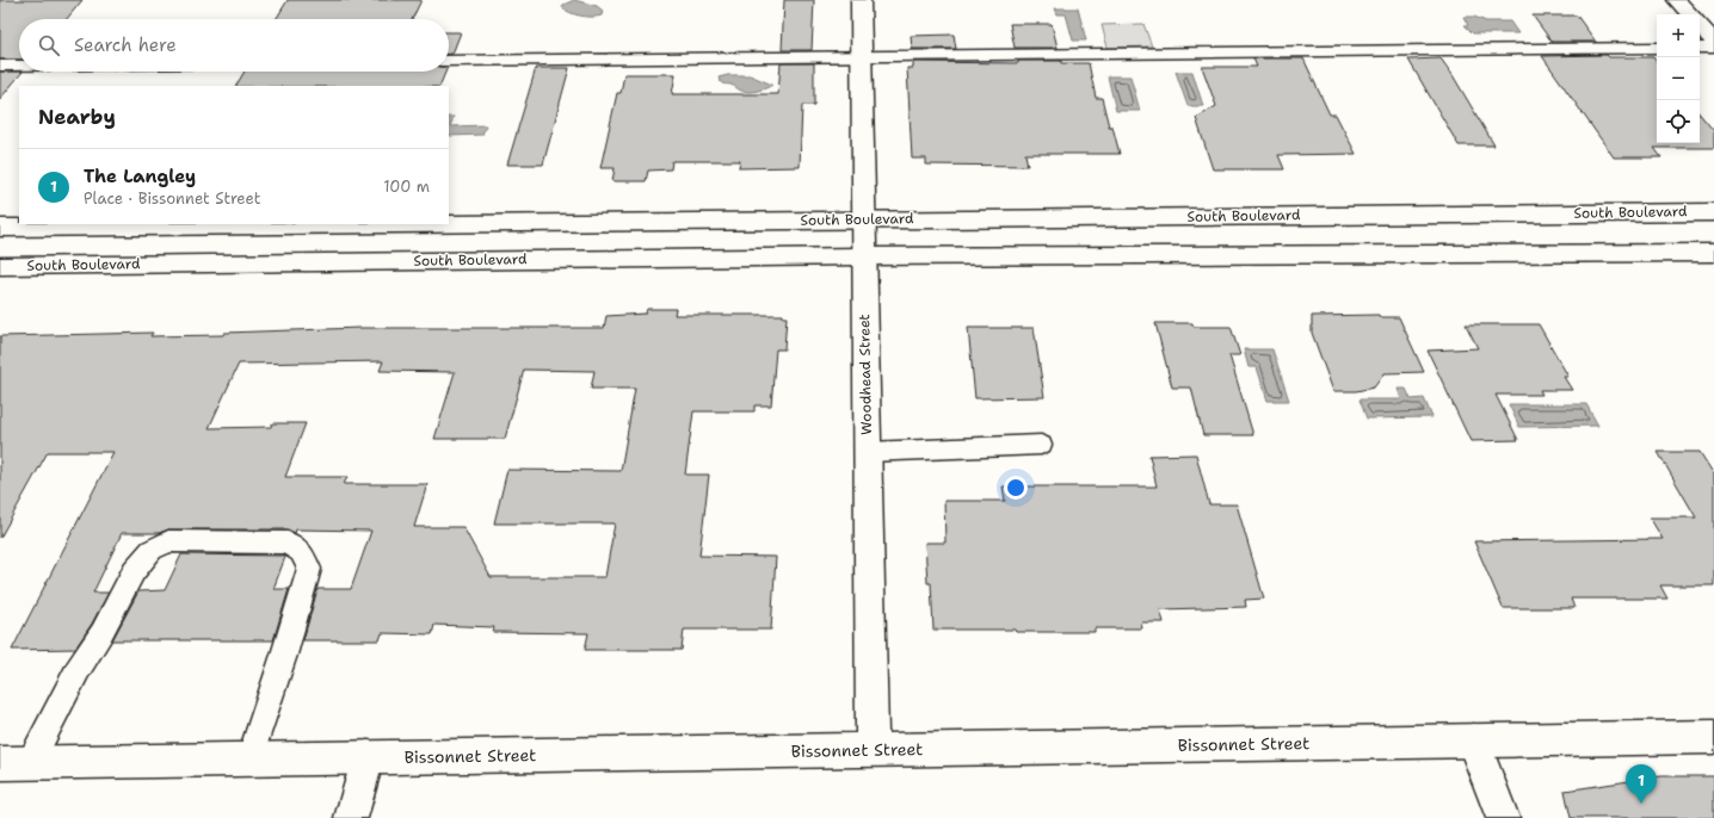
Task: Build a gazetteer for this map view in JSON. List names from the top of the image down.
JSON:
{
  "streets": {
    "street": ["South Boulevard", "Woodhead Street", "Bissonnet Street"]
  },
  "crossings": [
    ["South Boulevard", "Woodhead Street"],
    ["Woodhead Street", "Bissonnet Street"]
  ],
  "page": {
    "map_buttons": ["+", "−"],
    "search": "Search here",
    "heading": "Nearby",
    "list": [
      {
        "mark": "1",
        "name": "The Langley",
        "note": "Place · Bissonnet Street",
        "value": "100 m"
      }
    ],
    "pins": "1"
  }
}
